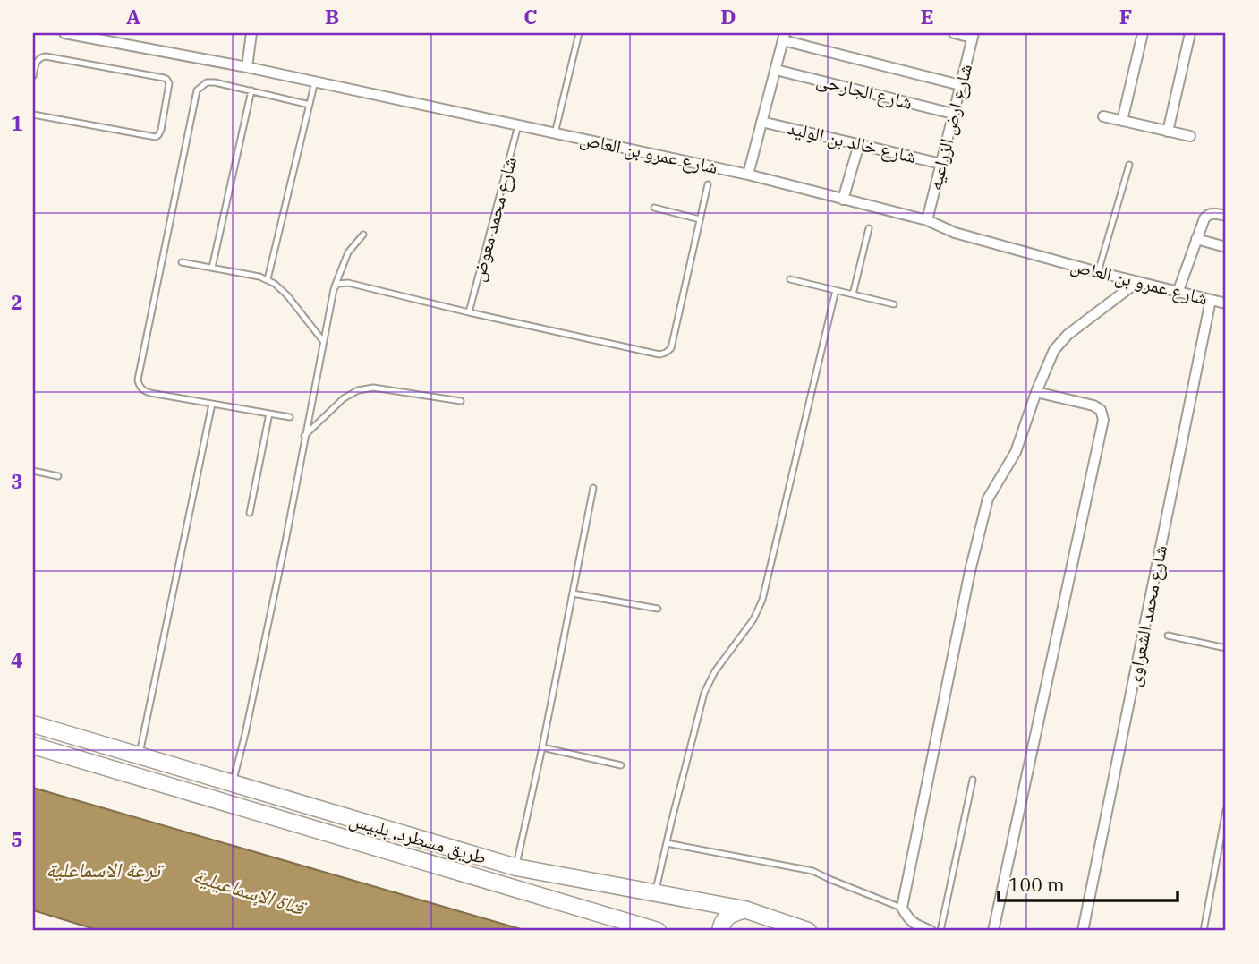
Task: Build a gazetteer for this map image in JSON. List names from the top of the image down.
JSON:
{
  "streets": {
    "main road": ["طريق مسطرد, بلبيس"],
    "street": [
      "شارع الجارحى",
      "شارع ارض الزراعيه",
      "شارع خالد بن الوليد",
      "شارع عمرو بن العاص",
      "شارع محمد الشعراوى"
    ],
    "lane": ["شارع محمد معوض"]
  },
  "crossings": [
    ["شارع الجارحى", "شارع ارض الزراعيه"],
    ["شارع ارض الزراعيه", "شارع خالد بن الوليد"],
    ["شارع ارض الزراعيه", "شارع عمرو بن العاص"],
    ["شارع عمرو بن العاص", "شارع محمد معوض"],
    ["شارع عمرو بن العاص", "شارع محمد الشعراوى"]
  ],
  "water": ["ترعة الاسماعلية", "قناة الإسماعيلية"],
  "scale_bar": "100 m",
  "grid": {
    "columns": [
      "A",
      "B",
      "C",
      "D",
      "E",
      "F"
    ],
    "rows": [
      "1",
      "2",
      "3",
      "4",
      "5"
    ]
  }
}
